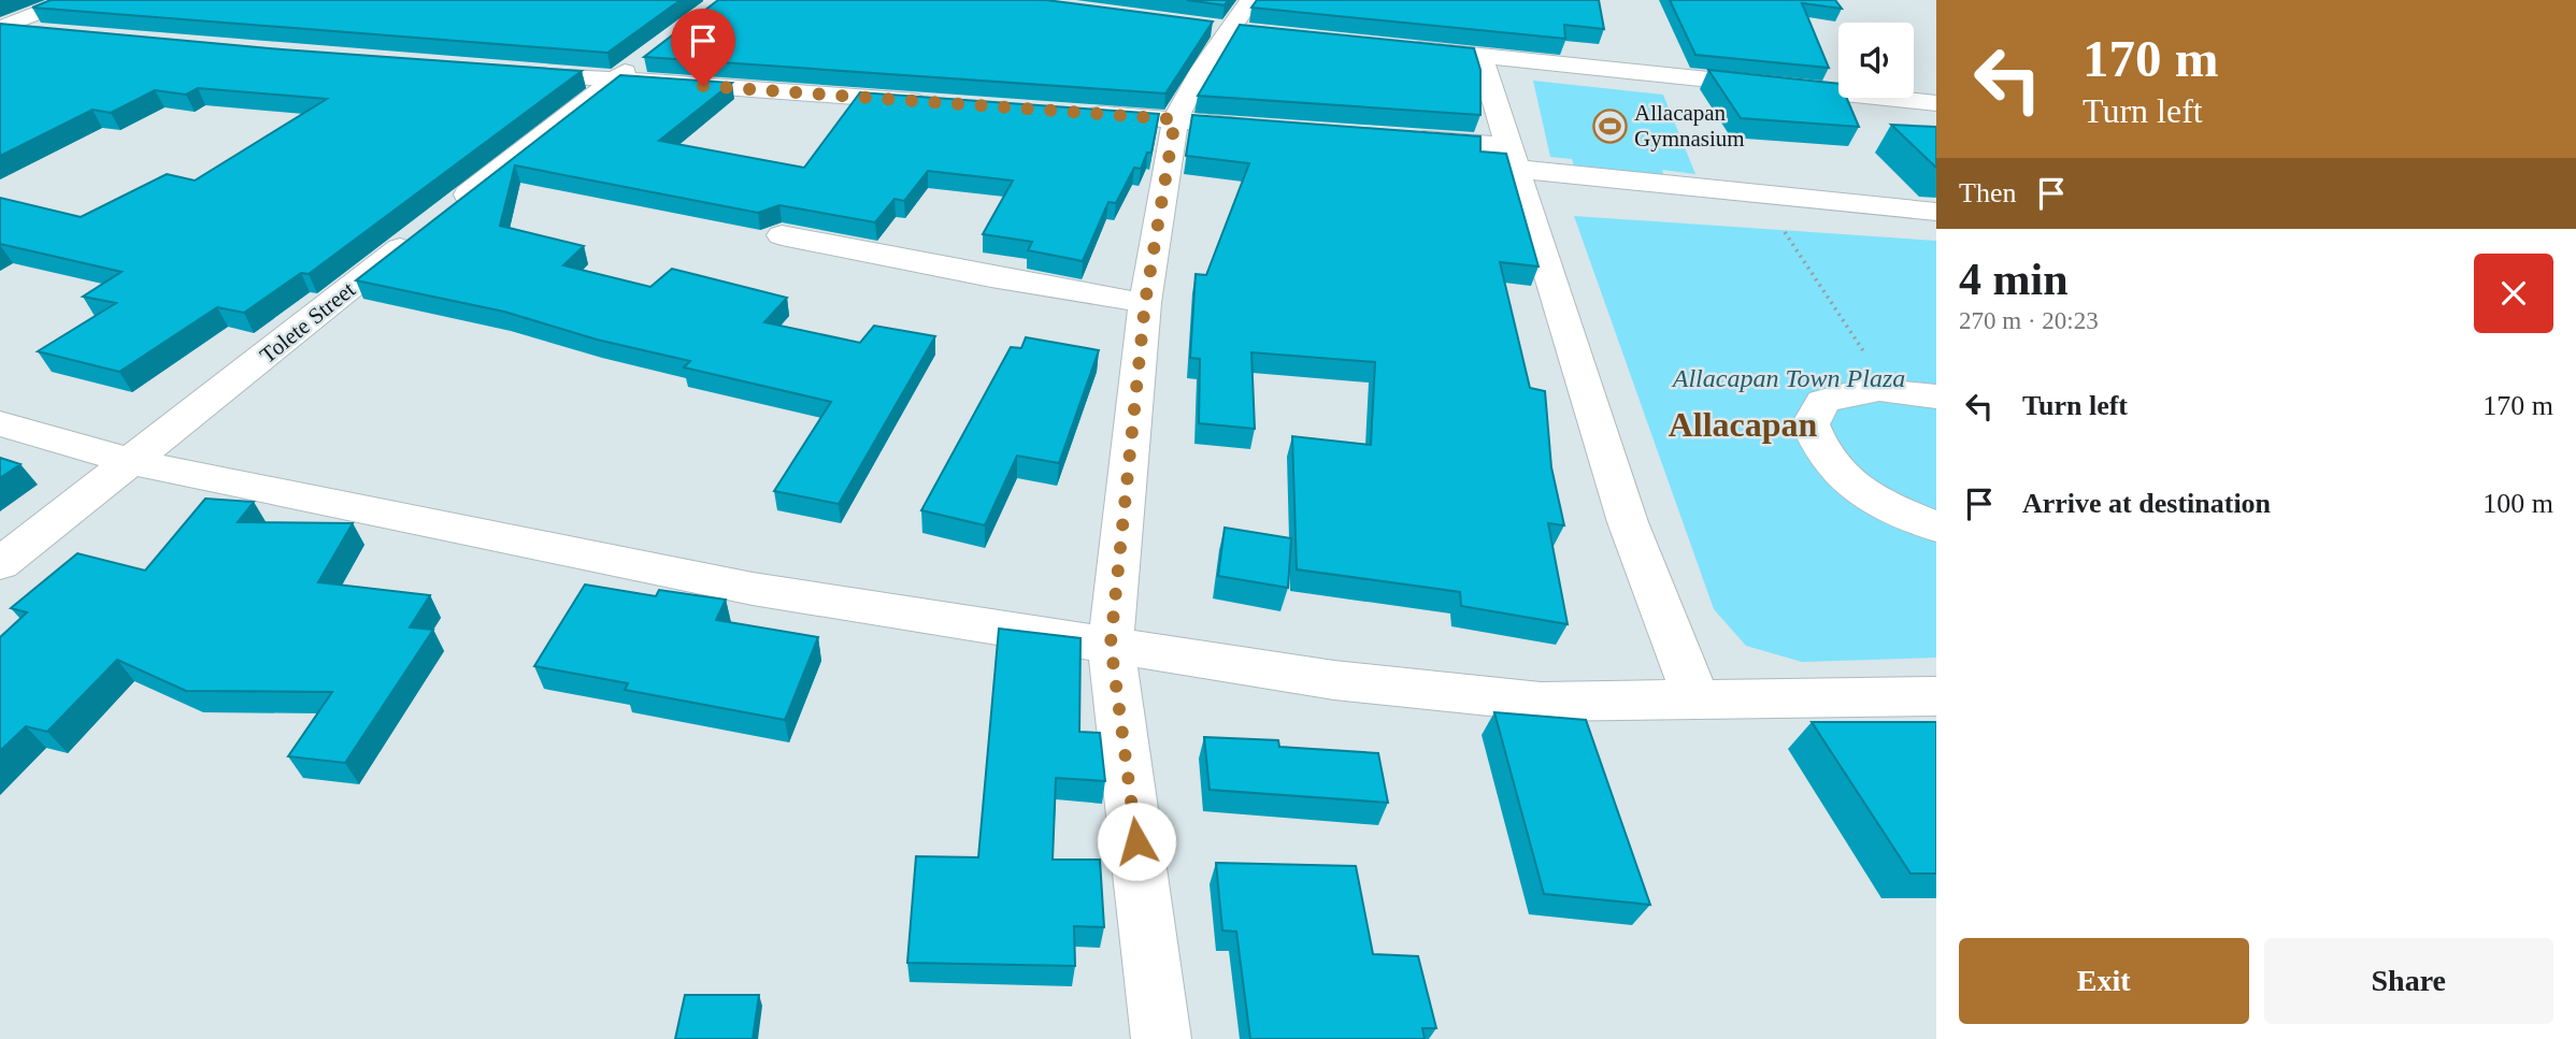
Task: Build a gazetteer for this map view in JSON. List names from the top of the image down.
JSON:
{
  "streets": {
    "street": ["Tolete Street"]
  },
  "districts": ["Allacapan"],
  "parks": ["Allacapan Town Plaza"],
  "places": {
    "sports": ["Allacapan Gymnasium"]
  },
  "page": {
    "turn": ["170 m", "Turn left"],
    "then": "Then",
    "heading": ["4 min", "270 m · 20:23"],
    "list": [
      {
        "name": "Turn left",
        "value": "170 m"
      },
      {
        "name": "Arrive at destination",
        "value": "100 m"
      }
    ],
    "buttons": ["Exit", "Share"]
  }
}
